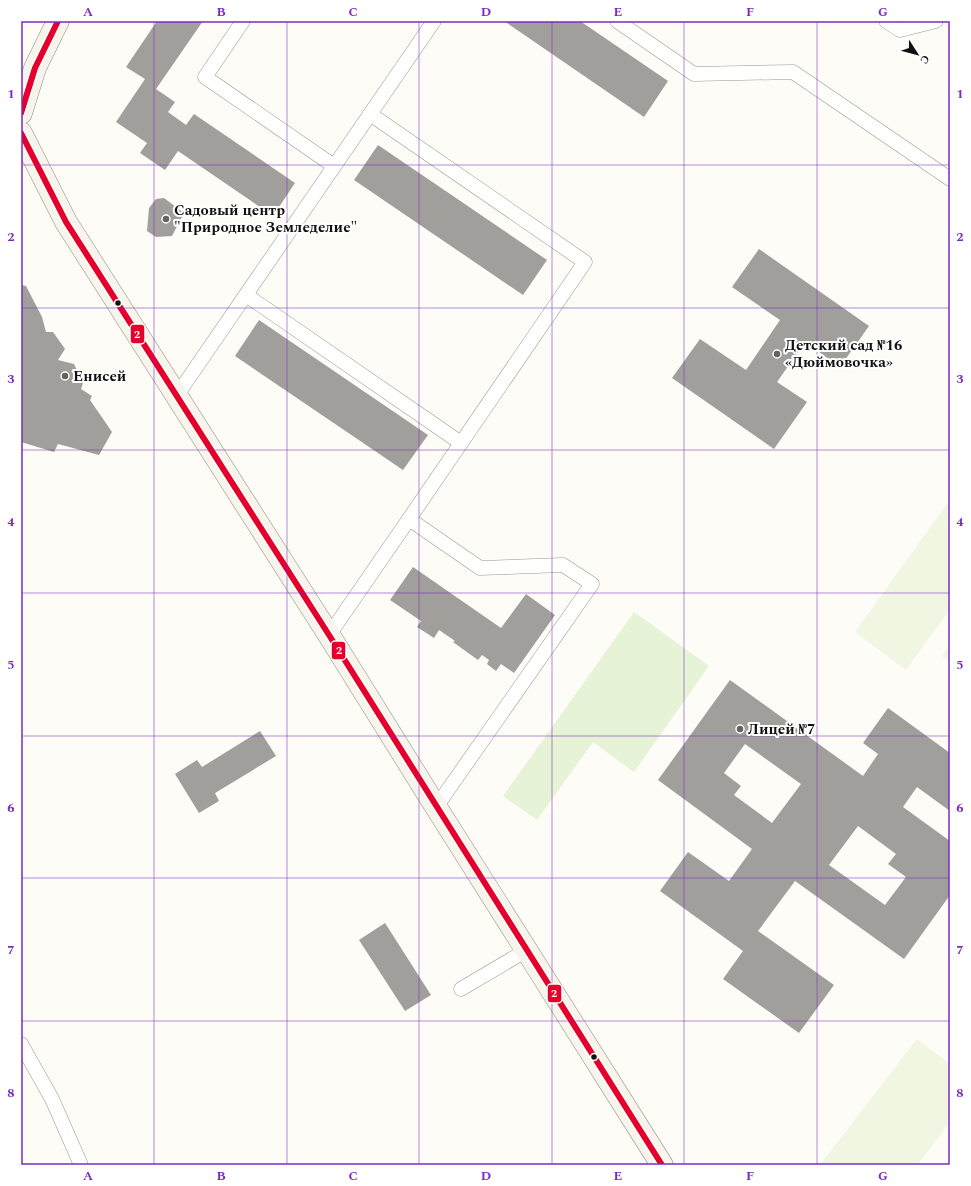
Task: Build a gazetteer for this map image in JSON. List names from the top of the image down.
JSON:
{
  "places": [
    "Садовый центр \"Природное Земледелие\"",
    "Детский сад №16 «Дюймовочка»",
    "Енисей",
    "Лицей №7"
  ],
  "lines": ["transit line 2"],
  "north": "bottom right",
  "grid": {
    "columns": [
      "A",
      "B",
      "C",
      "D",
      "E",
      "F",
      "G"
    ],
    "rows": [
      "1",
      "2",
      "3",
      "4",
      "5",
      "6",
      "7",
      "8"
    ]
  }
}
